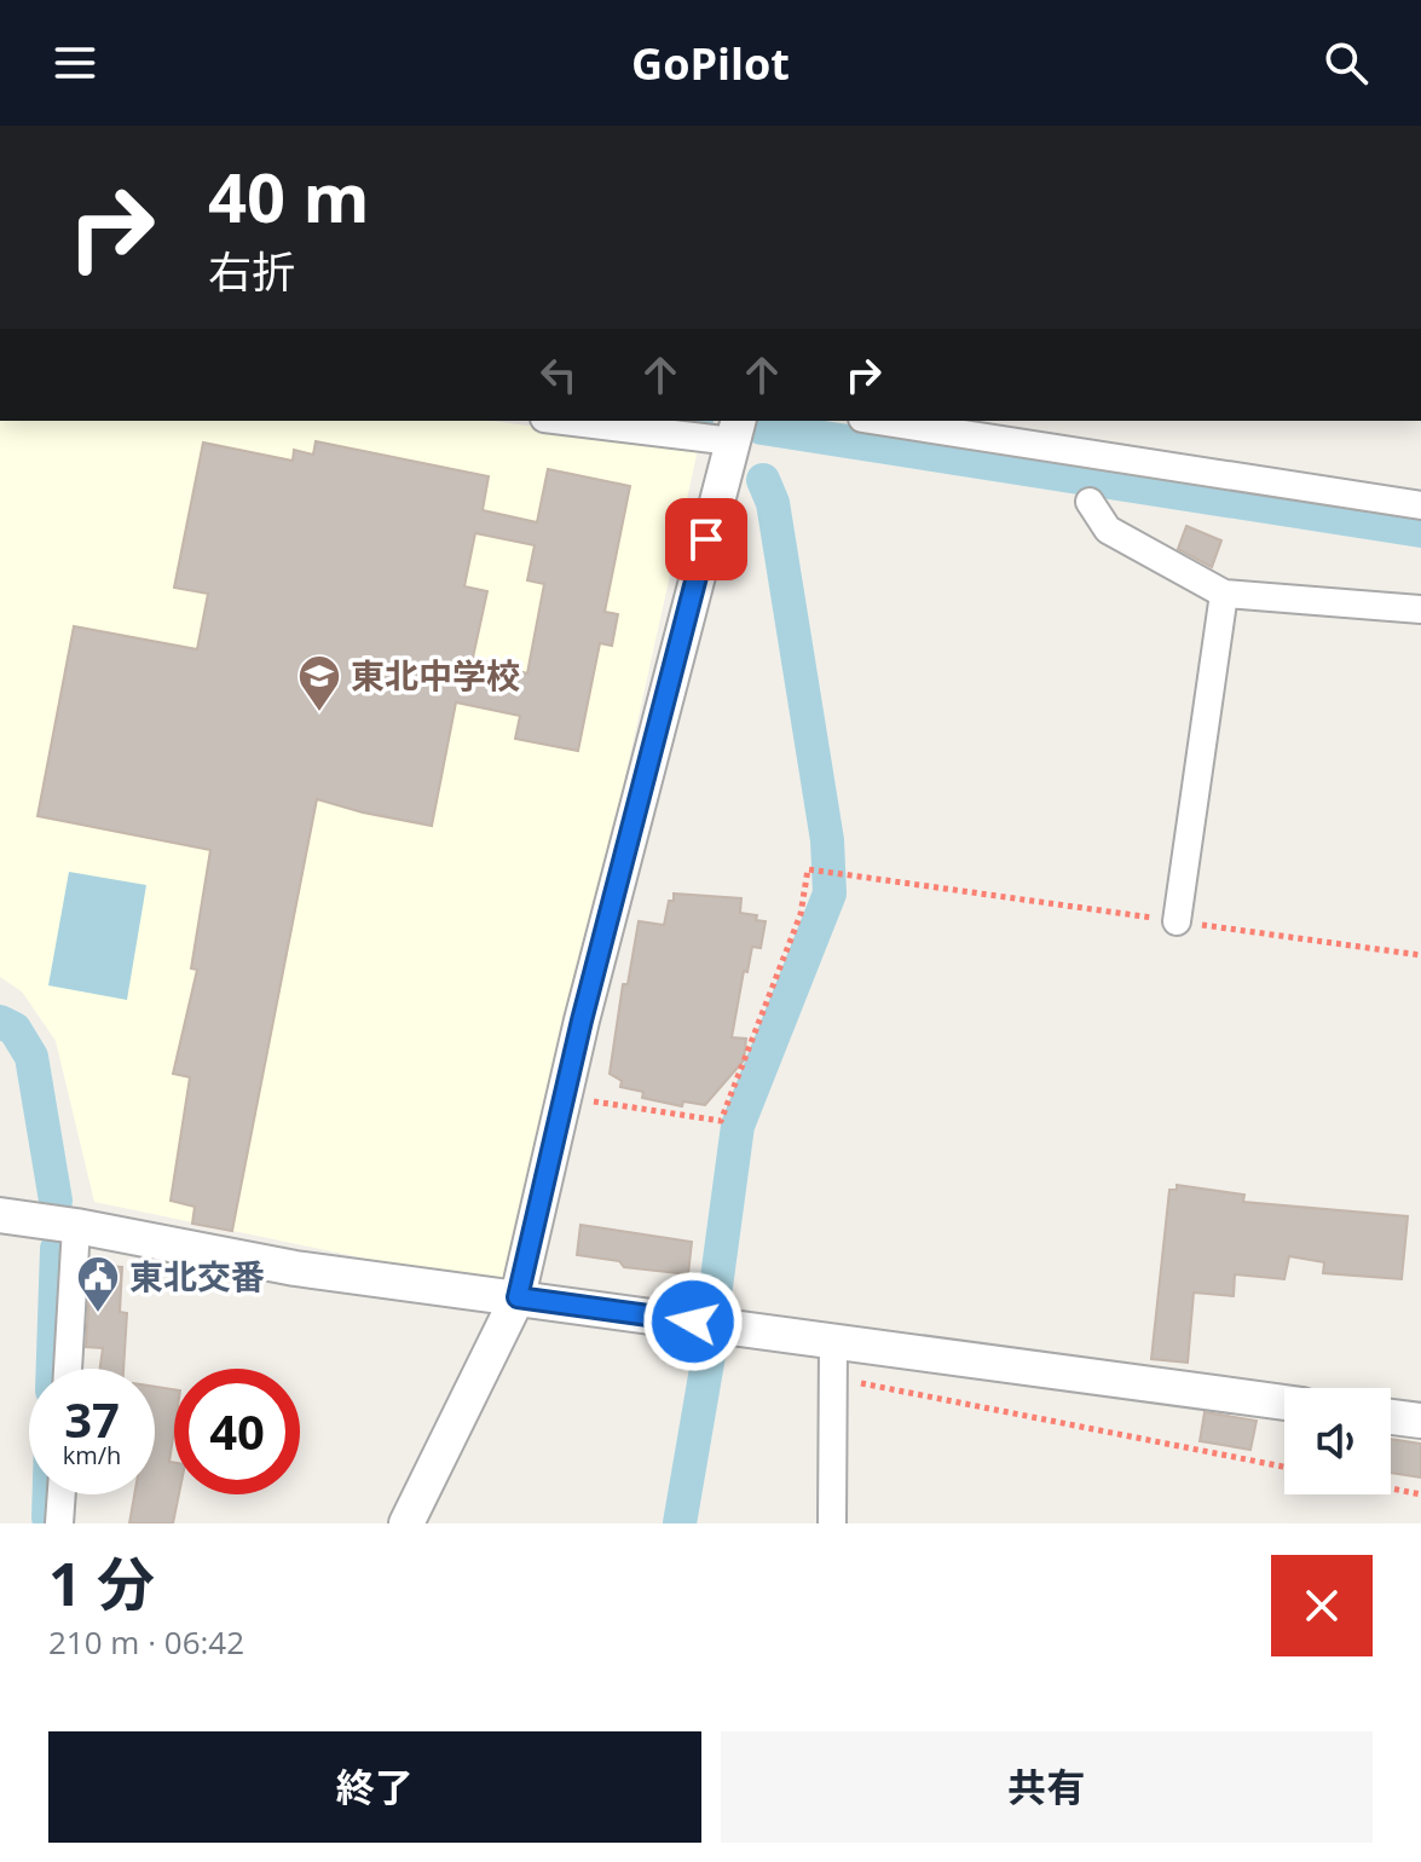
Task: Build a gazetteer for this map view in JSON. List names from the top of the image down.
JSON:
{
  "places": {
    "school or university": ["東北中学校"],
    "public building": ["東北交番"]
  },
  "page": {
    "header": "GoPilot",
    "turn": ["40 m", "右折"],
    "speed": "37 km/h",
    "limit": "40",
    "heading": ["1 分", "210 m · 06:42"],
    "buttons": ["終了", "共有"]
  }
}
